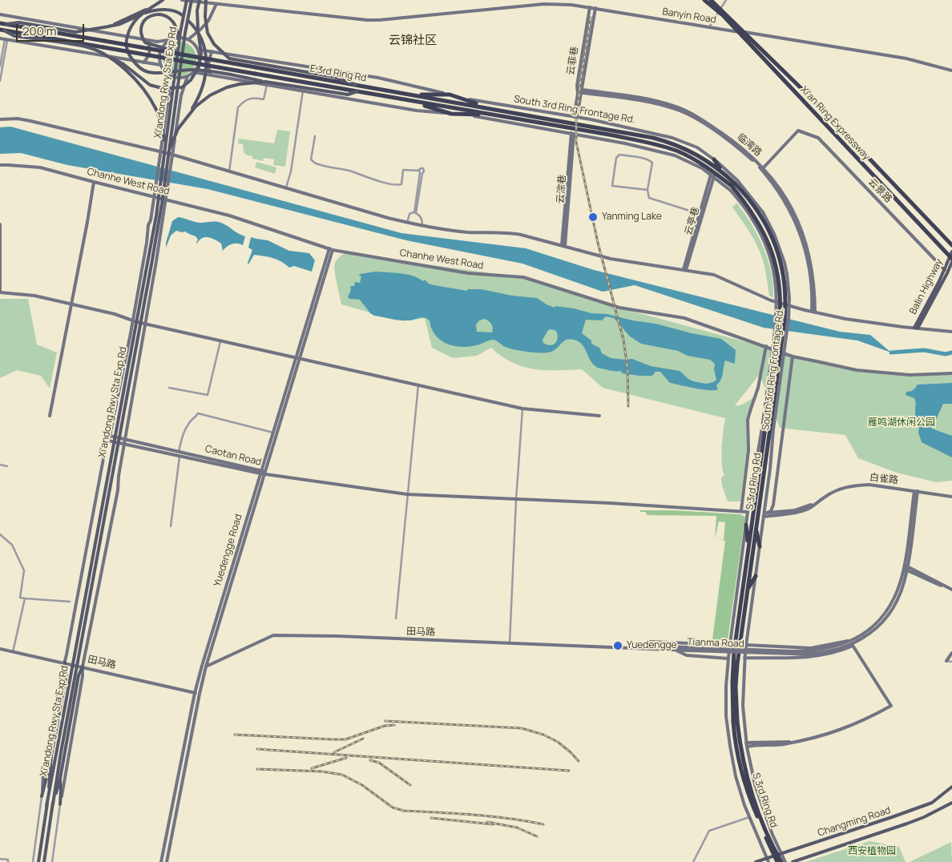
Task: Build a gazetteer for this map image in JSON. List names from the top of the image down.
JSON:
{
  "streets": {
    "highway": ["E 3rd Ring Rd", "Xi'an Ring Expressway", "S 3rd Ring Rd"],
    "main road": ["Xi'andong Rwy Sta Exp Rd", "Balin Highway", "Changming Road"],
    "street": [
      "Banyin Road",
      "云菲巷",
      "South 3rd Ring Frontage Rd.",
      "临湾路",
      "Chanhe West Road",
      "云淙巷",
      "云景路",
      "云亭巷",
      "Caotan Road",
      "白雀路",
      "Yuedengge Road",
      "田马路",
      "Tianma Road"
    ]
  },
  "crossings": [
    ["Banyin Road", "云菲巷"],
    ["云菲巷", "South 3rd Ring Frontage Rd."],
    ["云菲巷", "临湾路"],
    ["E 3rd Ring Rd", "S 3rd Ring Rd"],
    ["South 3rd Ring Frontage Rd.", "云淙巷"],
    ["South 3rd Ring Frontage Rd.", "云亭巷"],
    ["South 3rd Ring Frontage Rd.", "白雀路"],
    ["South 3rd Ring Frontage Rd.", "S 3rd Ring Rd"],
    ["South 3rd Ring Frontage Rd.", "Changming Road"],
    ["Xi'an Ring Expressway", "Balin Highway"],
    ["临湾路", "云景路"],
    ["Chanhe West Road", "Yuedengge Road"],
    ["云景路", "Balin Highway"],
    ["Caotan Road", "Yuedengge Road"],
    ["白雀路", "Tianma Road"],
    ["Yuedengge Road", "田马路"],
    ["田马路", "Tianma Road"]
  ],
  "districts": ["云锦社区"],
  "parks": ["雁鸣湖休闲公园", "西安植物园"],
  "places": ["Yanming Lake", "Yuedengge"],
  "scale_bar": "200 m"
}
